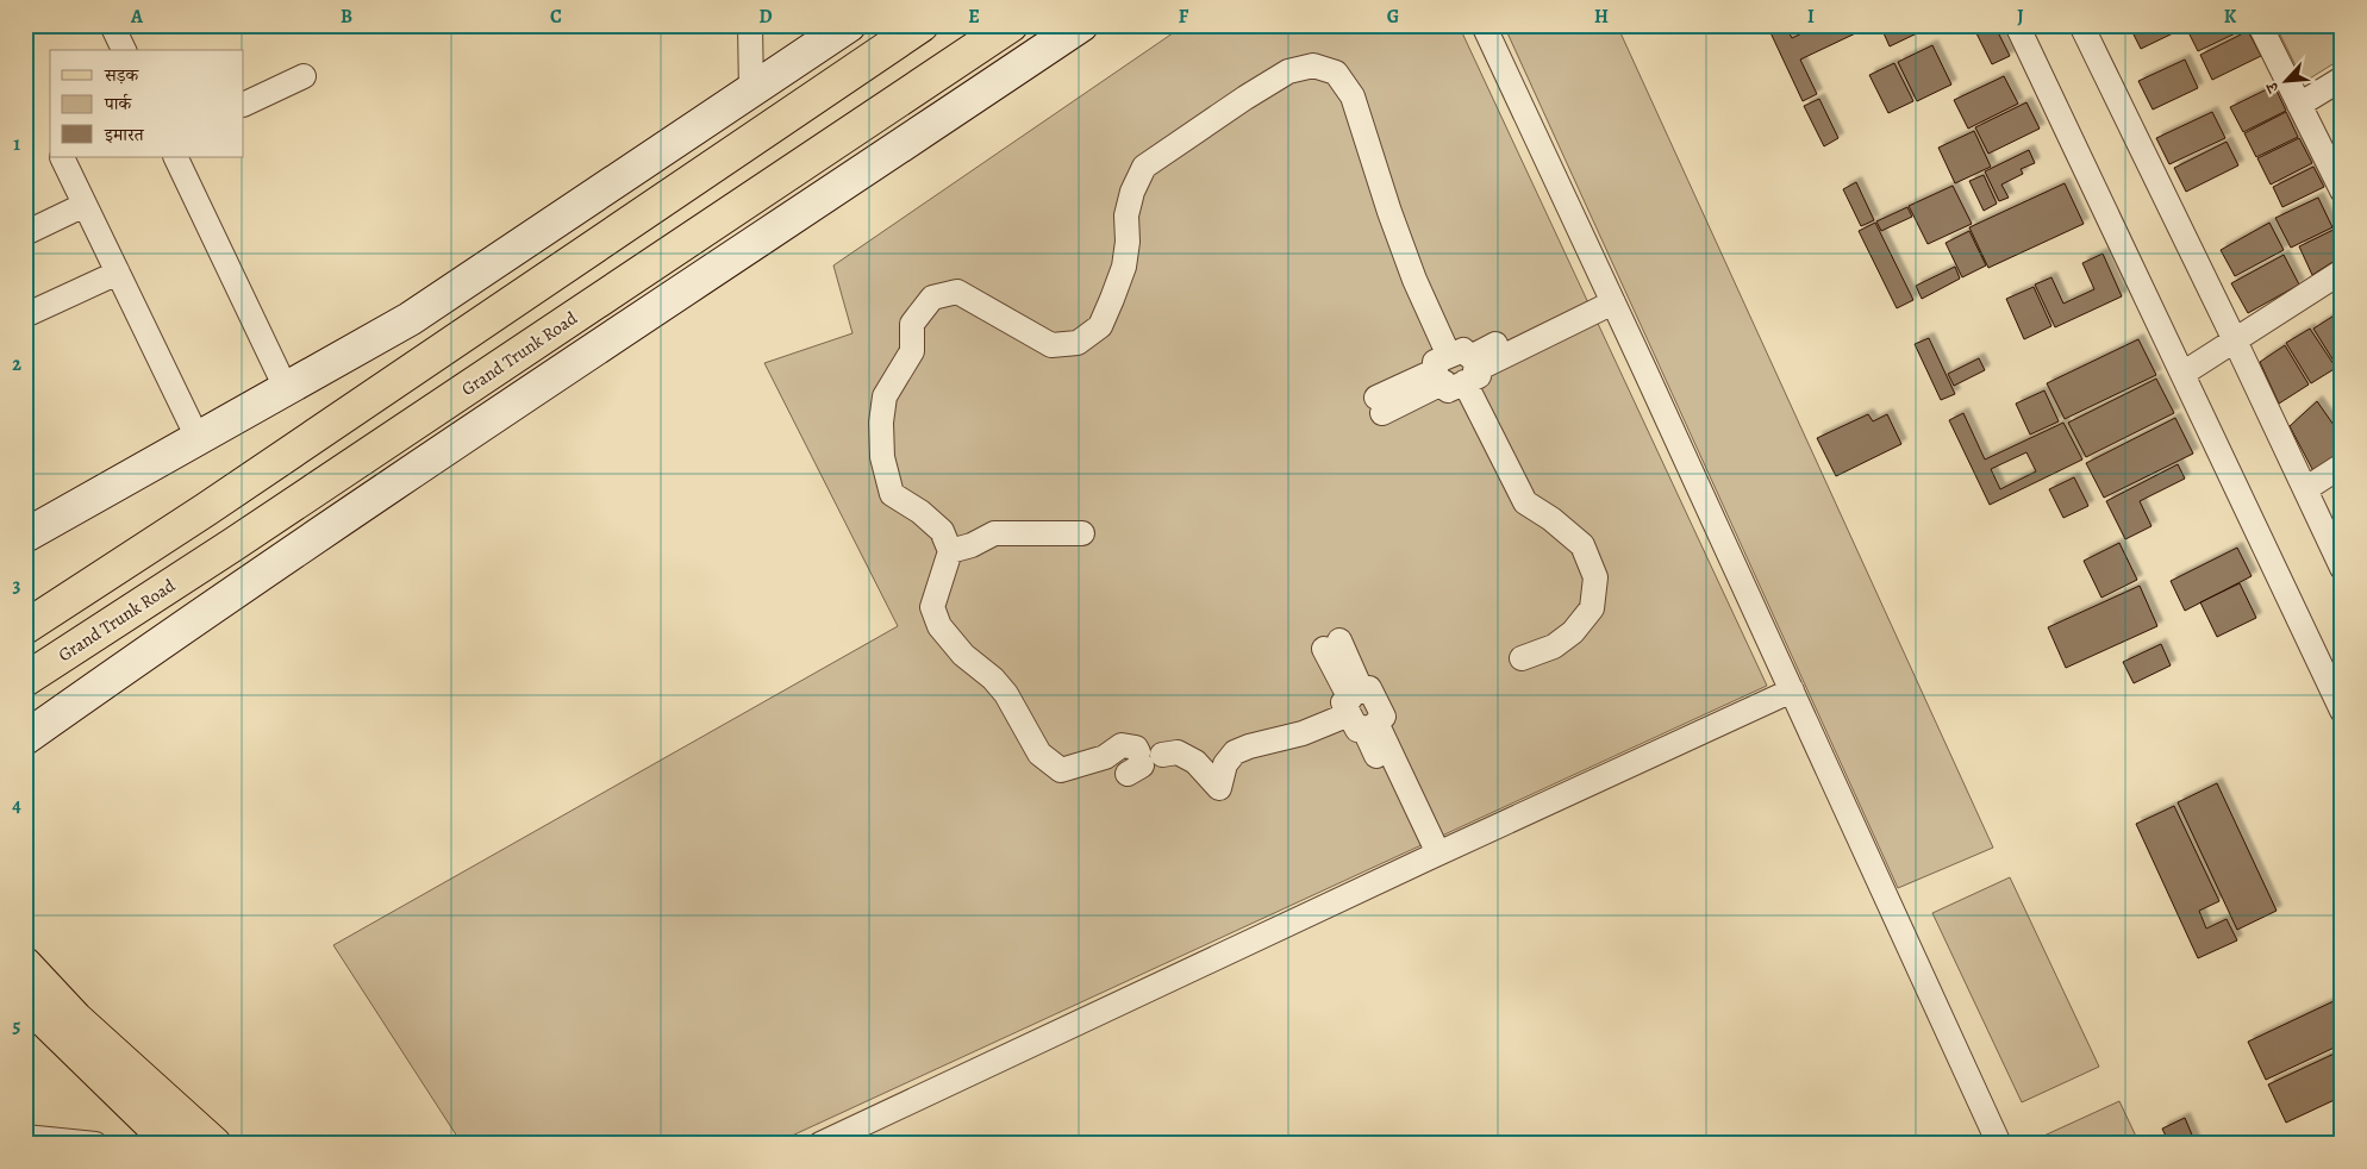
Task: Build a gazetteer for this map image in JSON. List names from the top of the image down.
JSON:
{
  "streets": {
    "main road": ["Grand Trunk Road"]
  },
  "legend": ["सड़क", "पार्क", "इमारत"],
  "north": "bottom left",
  "grid": {
    "columns": [
      "A",
      "B",
      "C",
      "D",
      "E",
      "F",
      "G",
      "H",
      "I",
      "J",
      "K"
    ],
    "rows": [
      "1",
      "2",
      "3",
      "4",
      "5"
    ]
  }
}
